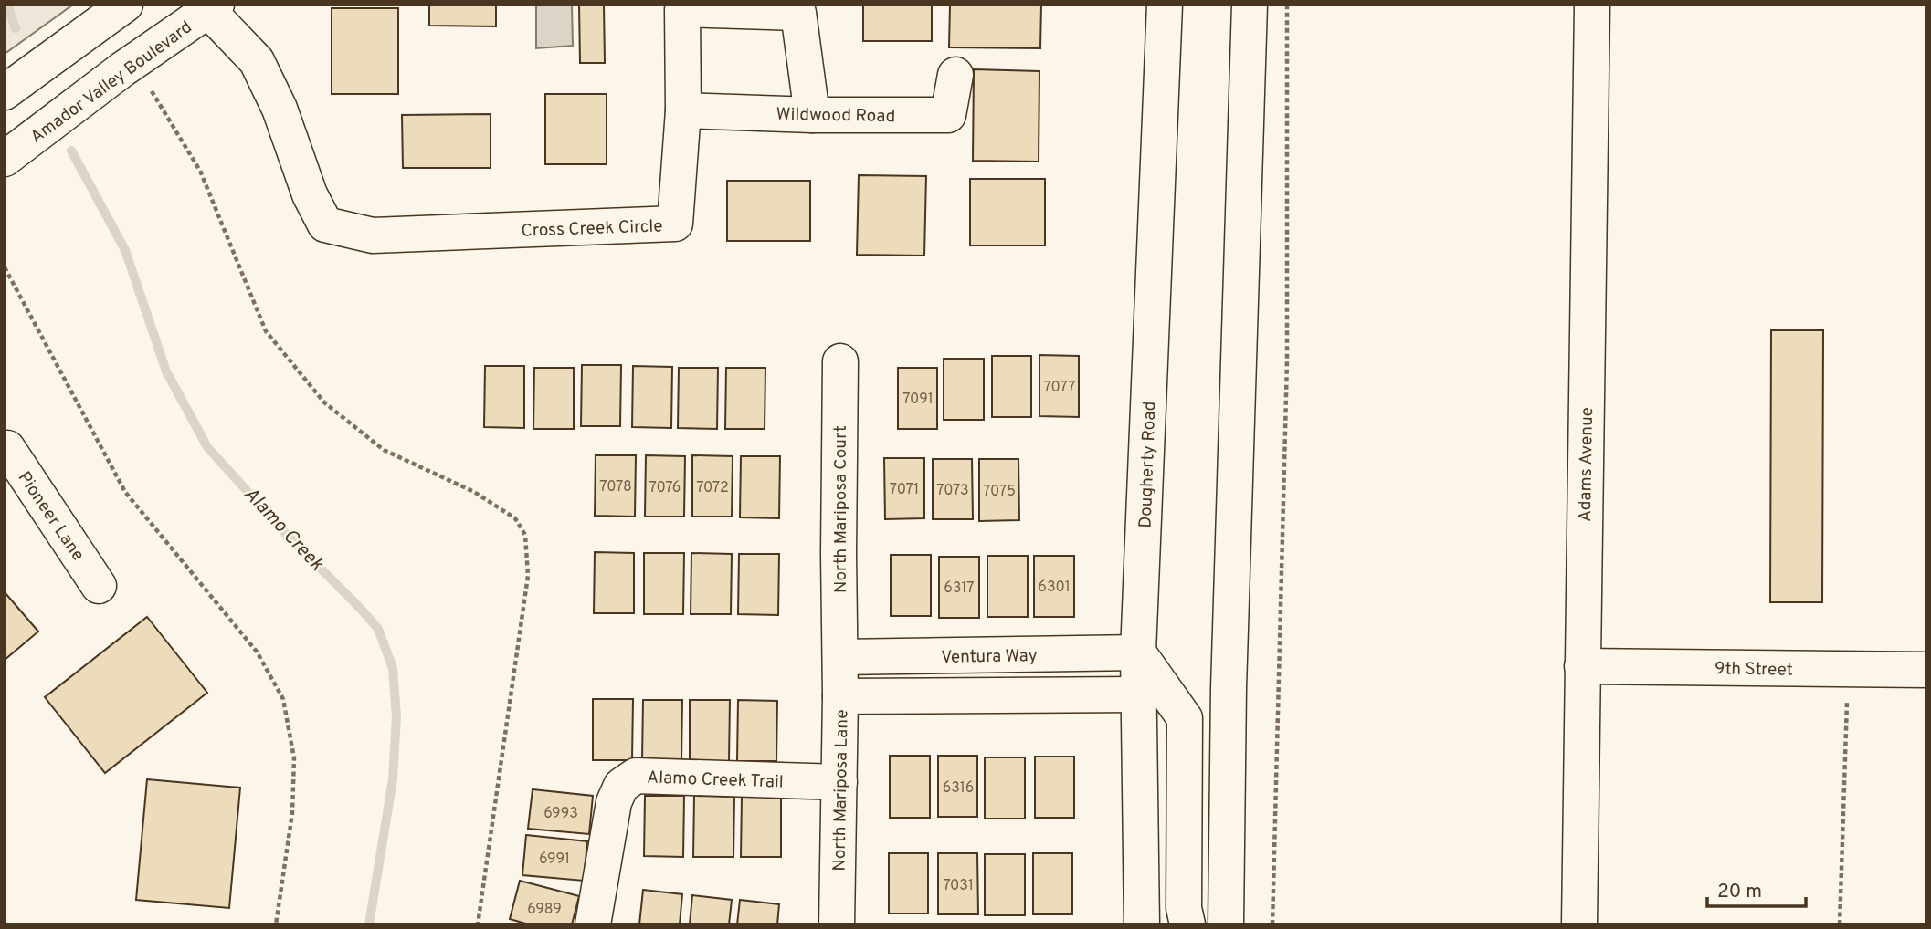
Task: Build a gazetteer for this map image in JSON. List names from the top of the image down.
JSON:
{
  "streets": {
    "street": [
      "Amador Valley Boulevard",
      "Wildwood Road",
      "Cross Creek Circle",
      "Dougherty Road",
      "Adams Avenue",
      "North Mariposa Court",
      "Pioneer Lane",
      "Ventura Way",
      "9th Street",
      "Alamo Creek Trail",
      "North Mariposa Lane"
    ]
  },
  "crossings": [
    ["Amador Valley Boulevard", "Cross Creek Circle"],
    ["Wildwood Road", "Cross Creek Circle"],
    ["Dougherty Road", "Ventura Way"],
    ["Adams Avenue", "9th Street"],
    ["North Mariposa Court", "Ventura Way"],
    ["North Mariposa Court", "North Mariposa Lane"],
    ["Ventura Way", "North Mariposa Lane"],
    ["Alamo Creek Trail", "North Mariposa Lane"]
  ],
  "water": ["Alamo Creek"],
  "house_numbers": [
    "7077",
    "7091",
    "7078",
    "7076",
    "7072",
    "7071",
    "7073",
    "7075",
    "6301",
    "6317",
    "6316",
    "6993",
    "6991",
    "7031",
    "6989"
  ],
  "scale_bar": "20 m"
}
